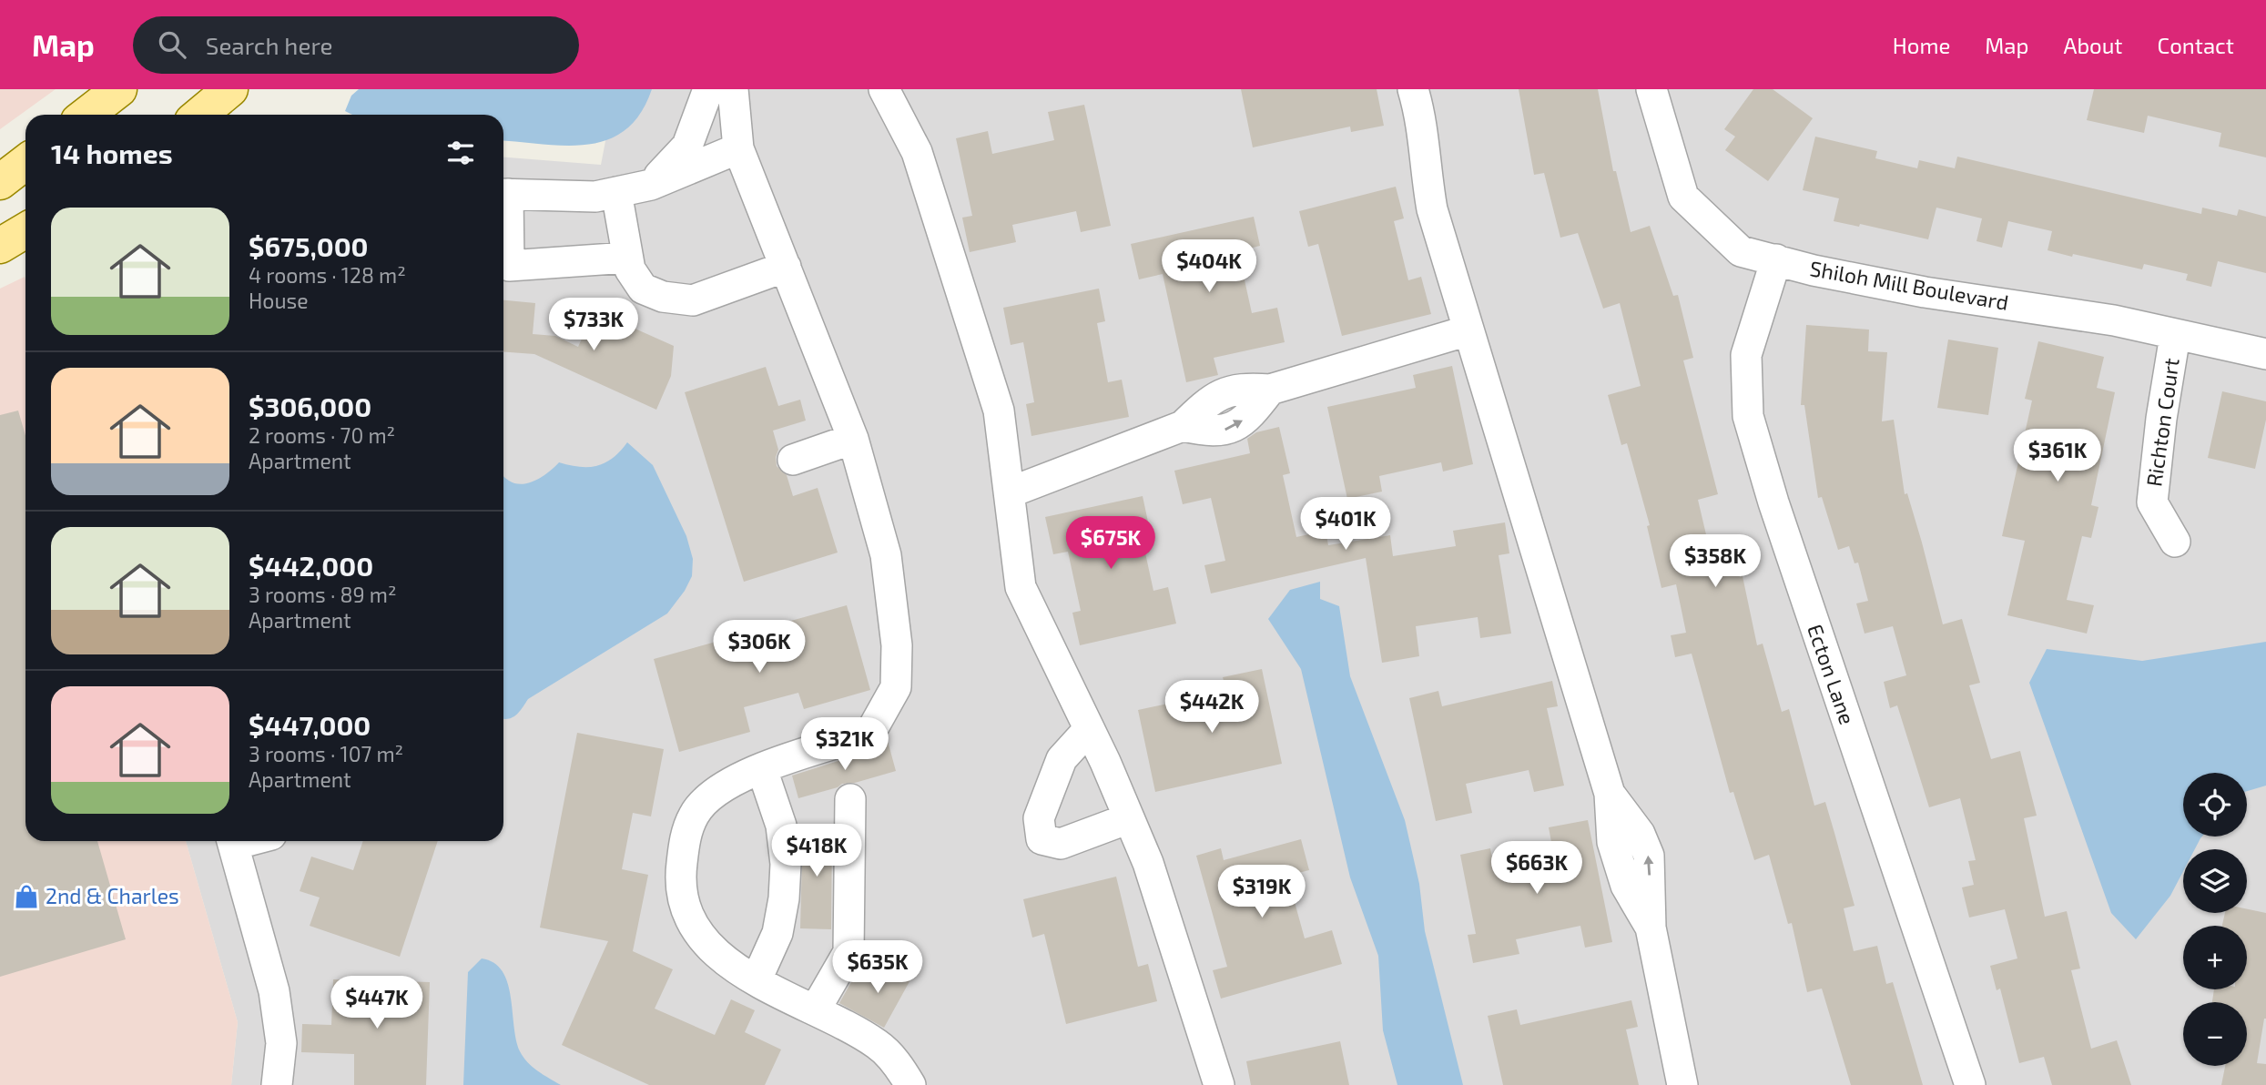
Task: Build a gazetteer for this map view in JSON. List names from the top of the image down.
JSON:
{
  "streets": {
    "street": ["Shiloh Mill Boulevard", "Richton Court", "Ecton Lane"]
  },
  "crossings": [
    ["Shiloh Mill Boulevard", "Richton Court"],
    ["Shiloh Mill Boulevard", "Ecton Lane"]
  ],
  "places": {
    "shop": ["2nd & Charles"]
  },
  "page": {
    "header": "Map",
    "search": "Search here",
    "nav": [
      "Home",
      "Map",
      "About",
      "Contact"
    ],
    "heading": "14 homes",
    "list": [
      {
        "name": "$675,000",
        "note": "4 rooms · 128 m² · House"
      },
      {
        "name": "$306,000",
        "note": "2 rooms · 70 m² · Apartment"
      },
      {
        "name": "$442,000",
        "note": "3 rooms · 89 m² · Apartment"
      },
      {
        "name": "$447,000",
        "note": "3 rooms · 107 m² · Apartment"
      }
    ],
    "price": [
      "$404K",
      "$733K",
      "$361K",
      "$401K",
      "$675K",
      "$358K",
      "$306K",
      "$442K",
      "$321K",
      "$418K",
      "$663K",
      "$319K",
      "$635K",
      "$447K"
    ],
    "map_buttons": ["+", "−"]
  }
}
